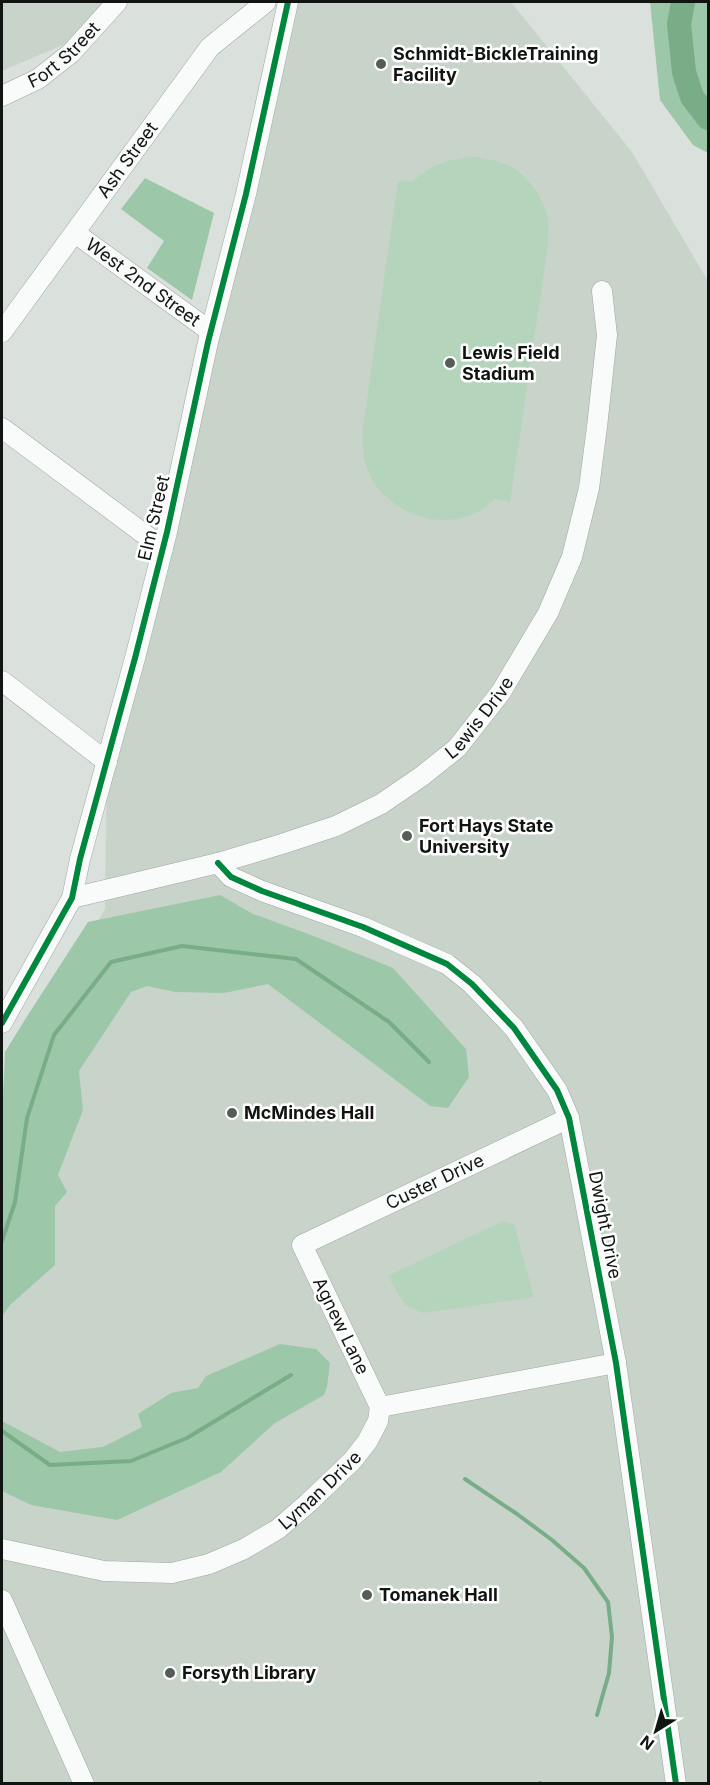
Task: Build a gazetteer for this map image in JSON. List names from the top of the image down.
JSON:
{
  "streets": {
    "street": [
      "Fort Street",
      "Ash Street",
      "West 2nd Street",
      "Elm Street",
      "Lewis Drive",
      "Custer Drive",
      "Dwight Drive",
      "Agnew Lane",
      "Lyman Drive"
    ]
  },
  "crossings": [
    ["Ash Street", "West 2nd Street"],
    ["West 2nd Street", "Elm Street"],
    ["Elm Street", "Lewis Drive"],
    ["Lewis Drive", "Dwight Drive"],
    ["Custer Drive", "Dwight Drive"],
    ["Custer Drive", "Agnew Lane"],
    ["Agnew Lane", "Lyman Drive"]
  ],
  "places": [
    "Schmidt-BickleTraining Facility",
    "Lewis Field Stadium",
    "Fort Hays State University",
    "McMindes Hall",
    "Tomanek Hall",
    "Forsyth Library"
  ],
  "north": "bottom left"
}
